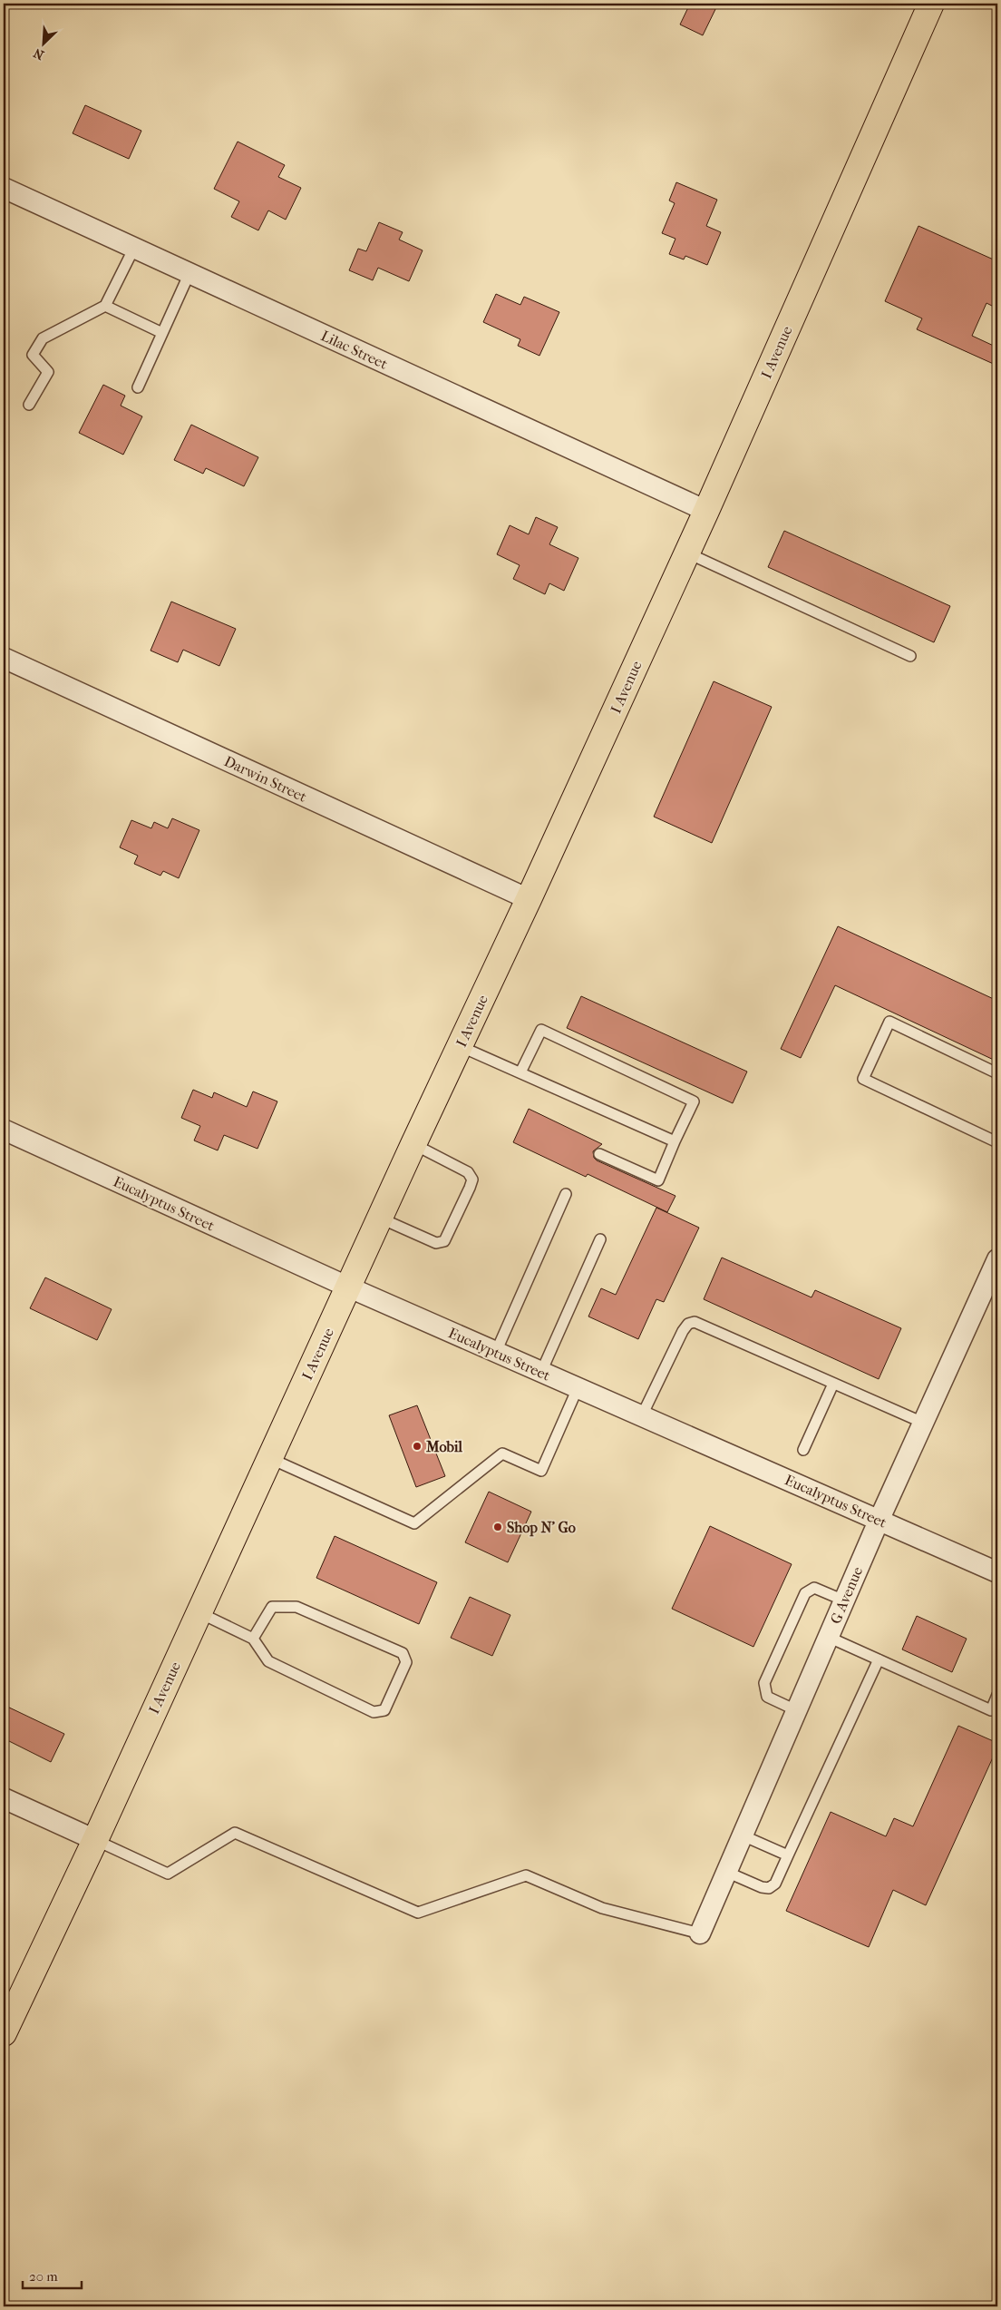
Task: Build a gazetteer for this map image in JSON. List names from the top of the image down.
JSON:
{
  "streets": {
    "main road": ["I Avenue"],
    "street": [
      "Lilac Street",
      "Darwin Street",
      "Eucalyptus Street",
      "G Avenue"
    ]
  },
  "crossings": [
    ["Lilac Street", "I Avenue"],
    ["I Avenue", "Darwin Street"],
    ["I Avenue", "Eucalyptus Street"],
    ["Eucalyptus Street", "G Avenue"]
  ],
  "places": ["Mobil", "Shop N' Go"],
  "scale_bar": "20 m",
  "north": "bottom left"
}
